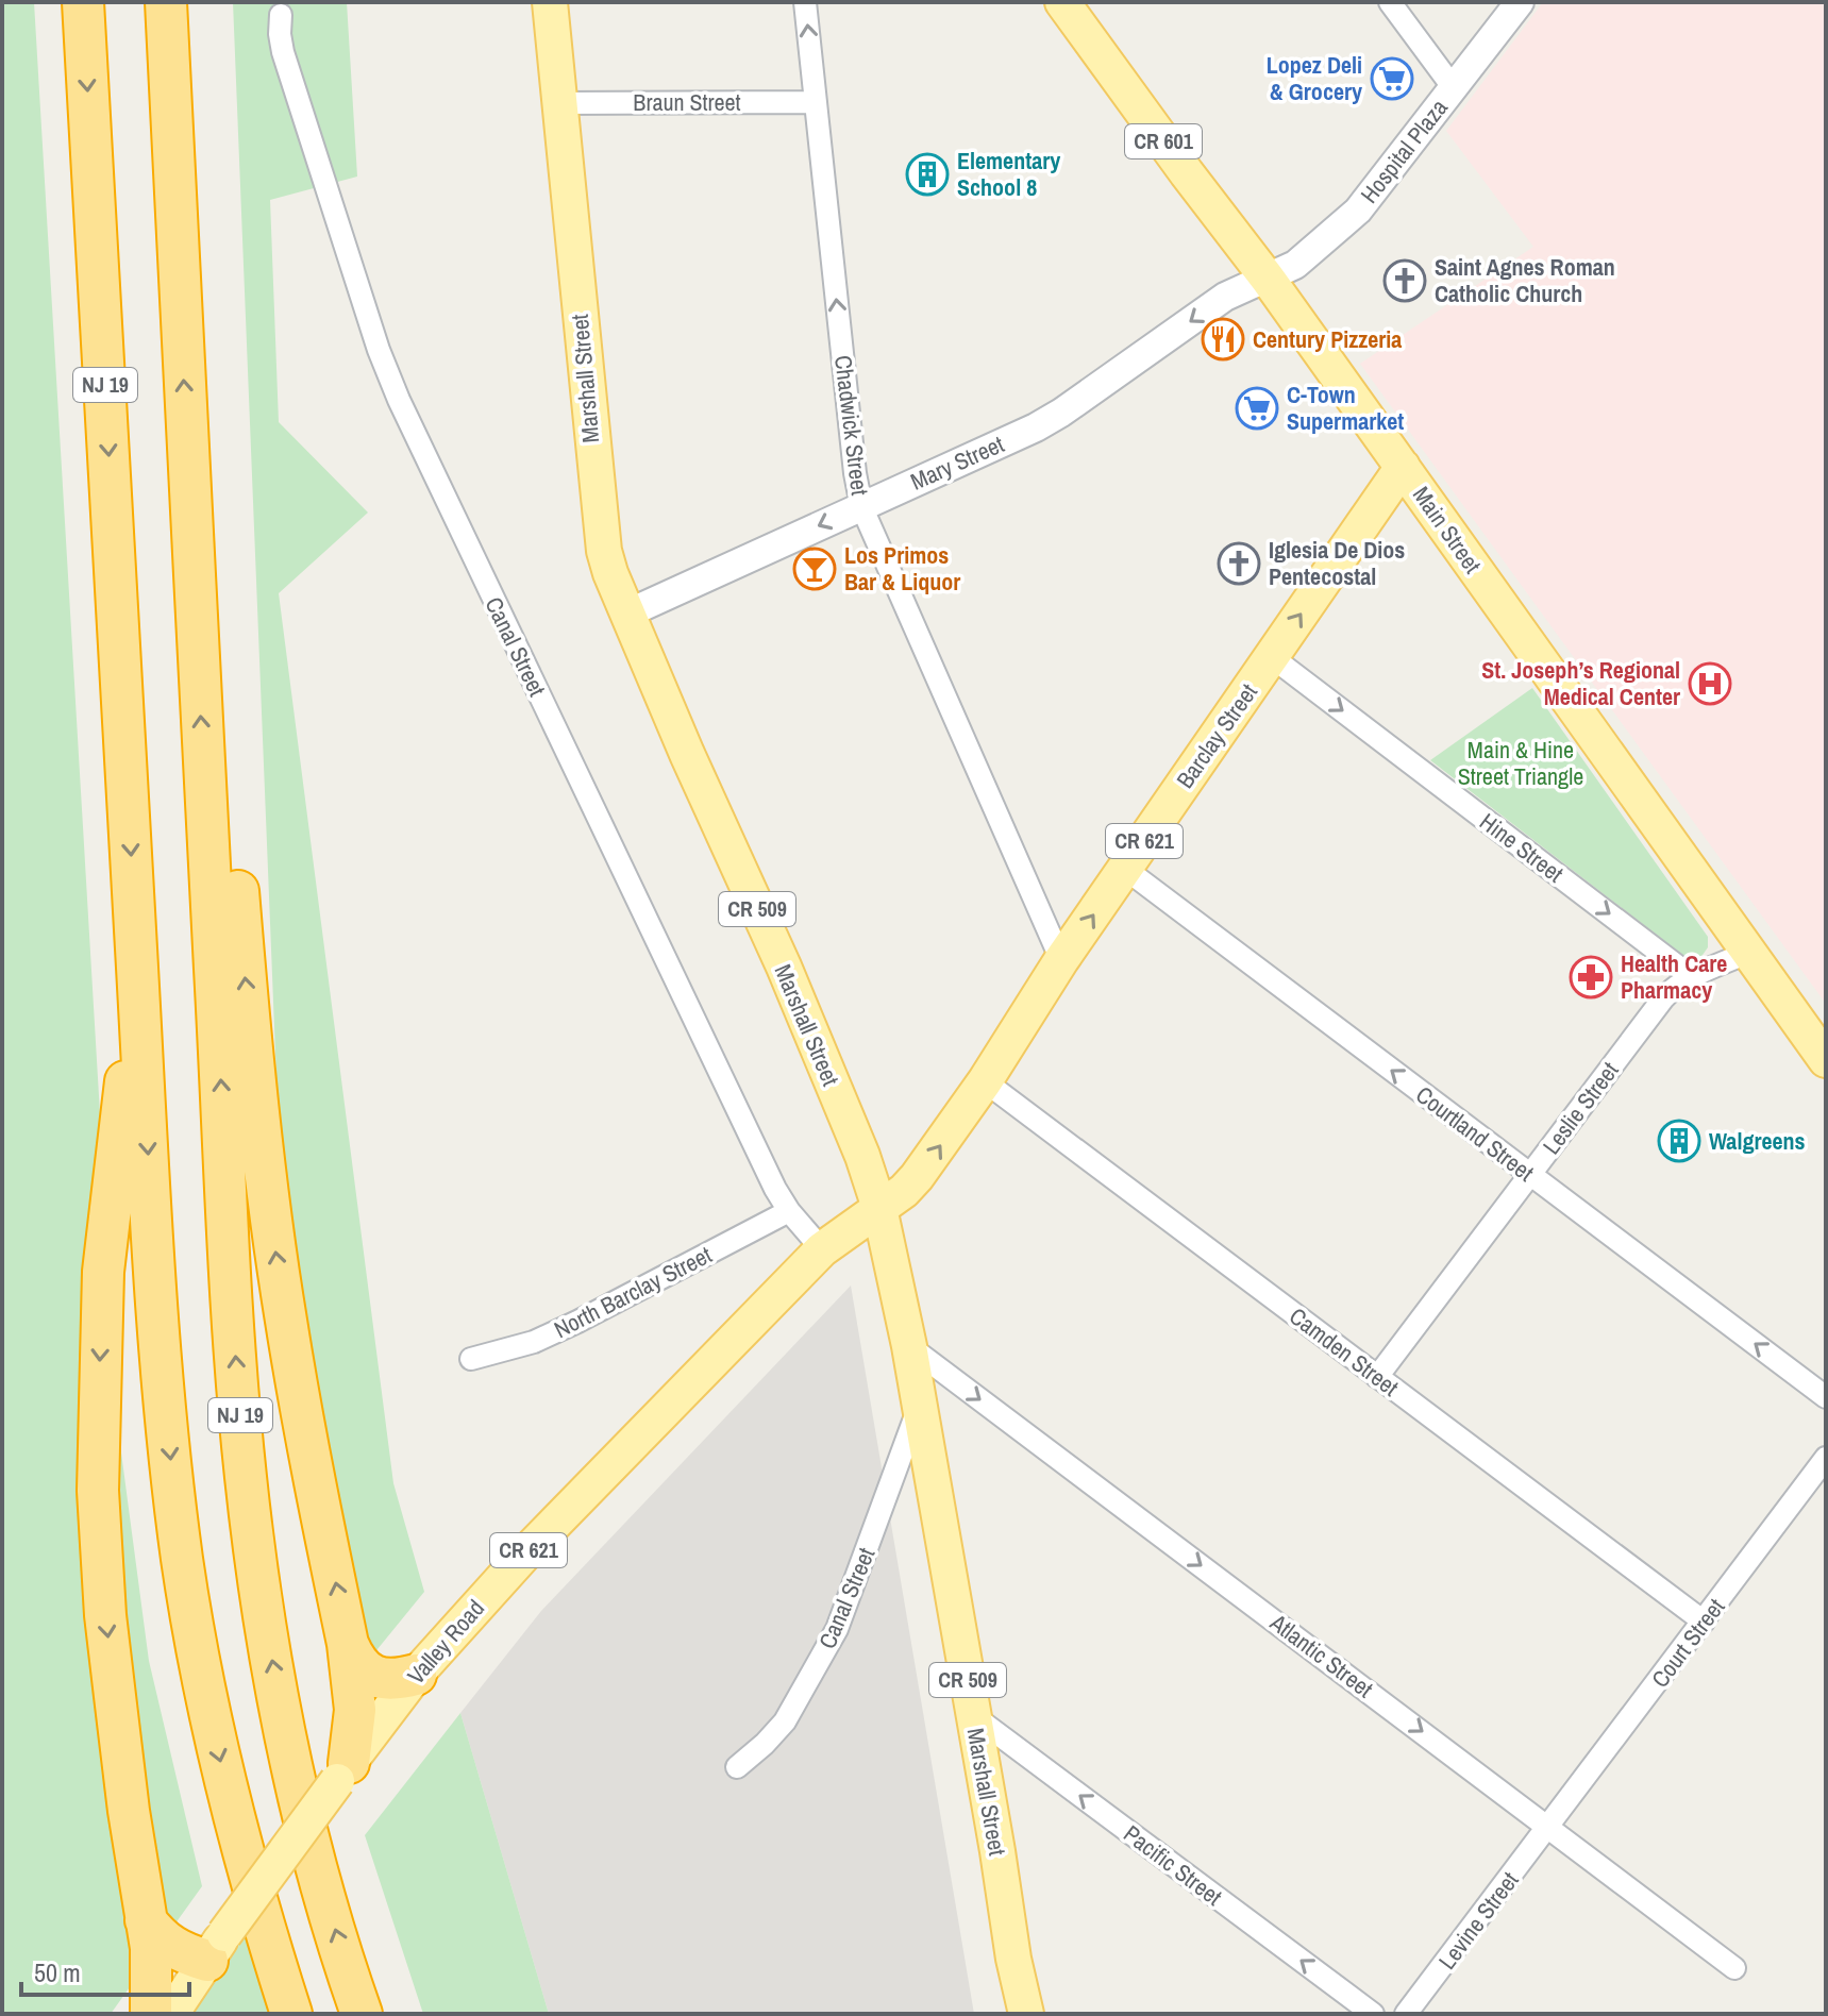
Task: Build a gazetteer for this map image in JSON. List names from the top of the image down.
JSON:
{
  "streets": {
    "highway": ["NJ 19"],
    "main road": [
      "CR 601",
      "Marshall Street",
      "Main Street",
      "Barclay Street",
      "CR 621",
      "CR 509",
      "Valley Road"
    ],
    "street": [
      "Braun Street",
      "Hospital Plaza",
      "Chadwick Street",
      "Mary Street",
      "Canal Street",
      "Hine Street",
      "Leslie Street",
      "Courtland Street",
      "North Barclay Street",
      "Camden Street",
      "Court Street",
      "Atlantic Street",
      "Pacific Street",
      "Levine Street"
    ]
  },
  "crossings": [
    ["Braun Street", "Marshall Street"],
    ["Braun Street", "Chadwick Street"],
    ["Hospital Plaza", "Mary Street"],
    ["Hospital Plaza", "Main Street"],
    ["Marshall Street", "Mary Street"],
    ["Marshall Street", "Canal Street"],
    ["Marshall Street", "Barclay Street"],
    ["Marshall Street", "Valley Road"],
    ["Marshall Street", "Atlantic Street"],
    ["Marshall Street", "Pacific Street"],
    ["Chadwick Street", "Mary Street"],
    ["Chadwick Street", "Barclay Street"],
    ["Mary Street", "Main Street"],
    ["Main Street", "Barclay Street"],
    ["Main Street", "Leslie Street"],
    ["Canal Street", "North Barclay Street"],
    ["Canal Street", "Valley Road"],
    ["Barclay Street", "Hine Street"],
    ["Barclay Street", "Courtland Street"],
    ["Barclay Street", "Camden Street"],
    ["Barclay Street", "Valley Road"],
    ["Hine Street", "Leslie Street"],
    ["Leslie Street", "Courtland Street"],
    ["Leslie Street", "Camden Street"],
    ["Camden Street", "Court Street"],
    ["Court Street", "Atlantic Street"],
    ["Court Street", "Levine Street"],
    ["Atlantic Street", "Levine Street"]
  ],
  "one_way": [
    "Chadwick Street",
    "Mary Street",
    "Barclay Street",
    "Hine Street",
    "Courtland Street",
    "Atlantic Street",
    "Pacific Street"
  ],
  "parks": ["Main & Hine Street Triangle"],
  "places": {
    "supermarket": ["Lopez Deli & Grocery", "C-Town Supermarket"],
    "building": ["Elementary School 8", "Walgreens"],
    "church": ["Saint Agnes Roman Catholic Church", "Iglesia De Dios Pentecostal"],
    "restaurant": ["Century Pizzeria"],
    "bar": ["Los Primos Bar & Liquor"],
    "hospital": ["St. Joseph’s Regional Medical Center"],
    "pharmacy": ["Health Care Pharmacy"]
  },
  "scale_bar": "50 m"
}
